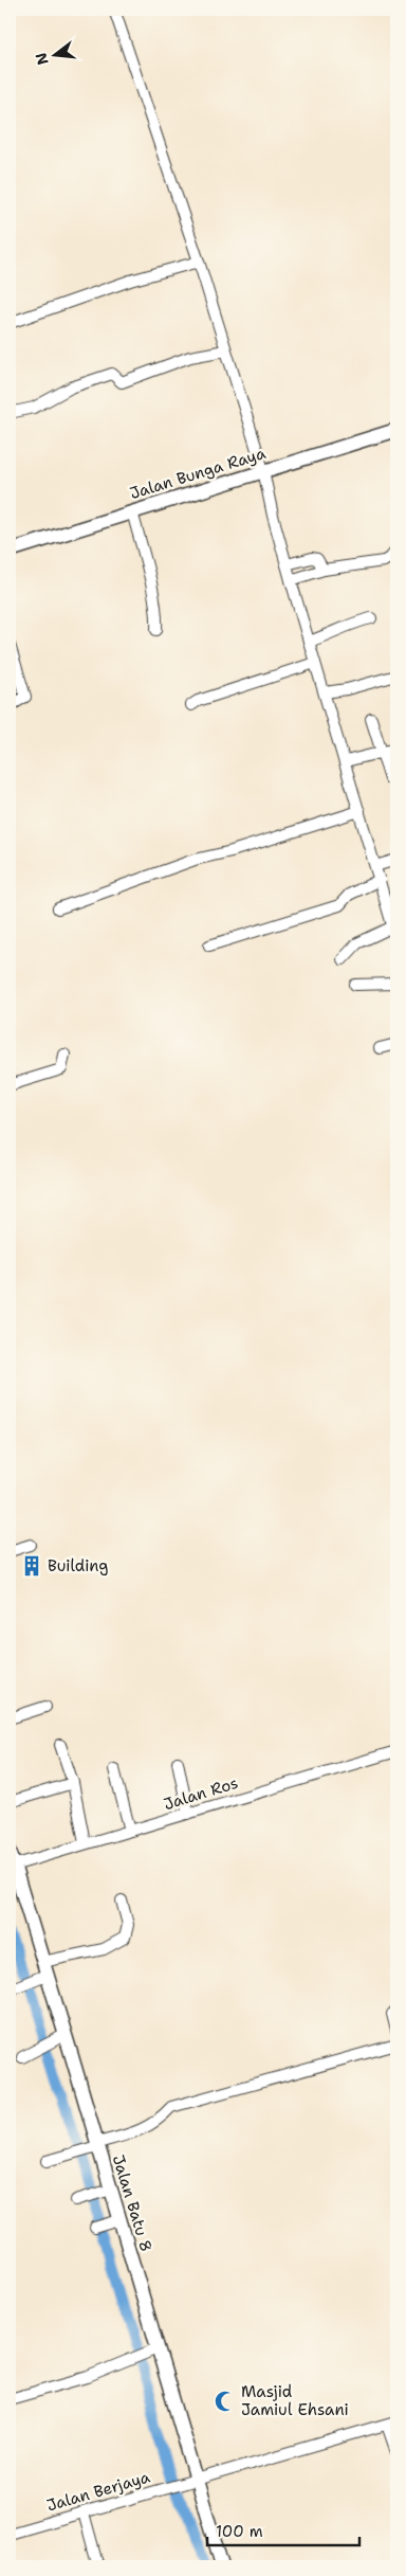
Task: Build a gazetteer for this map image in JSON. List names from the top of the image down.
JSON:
{
  "streets": {
    "street": [
      "Jalan Bunga Raya",
      "Jalan Ros",
      "Jalan Batu 8",
      "Jalan Berjaya"
    ]
  },
  "crossings": [
    ["Jalan Ros", "Jalan Batu 8"],
    ["Jalan Batu 8", "Jalan Berjaya"]
  ],
  "places": {
    "building": ["Building"],
    "mosque": ["Masjid Jamiul Ehsani"]
  },
  "scale_bar": "100 m",
  "north": "left"
}
